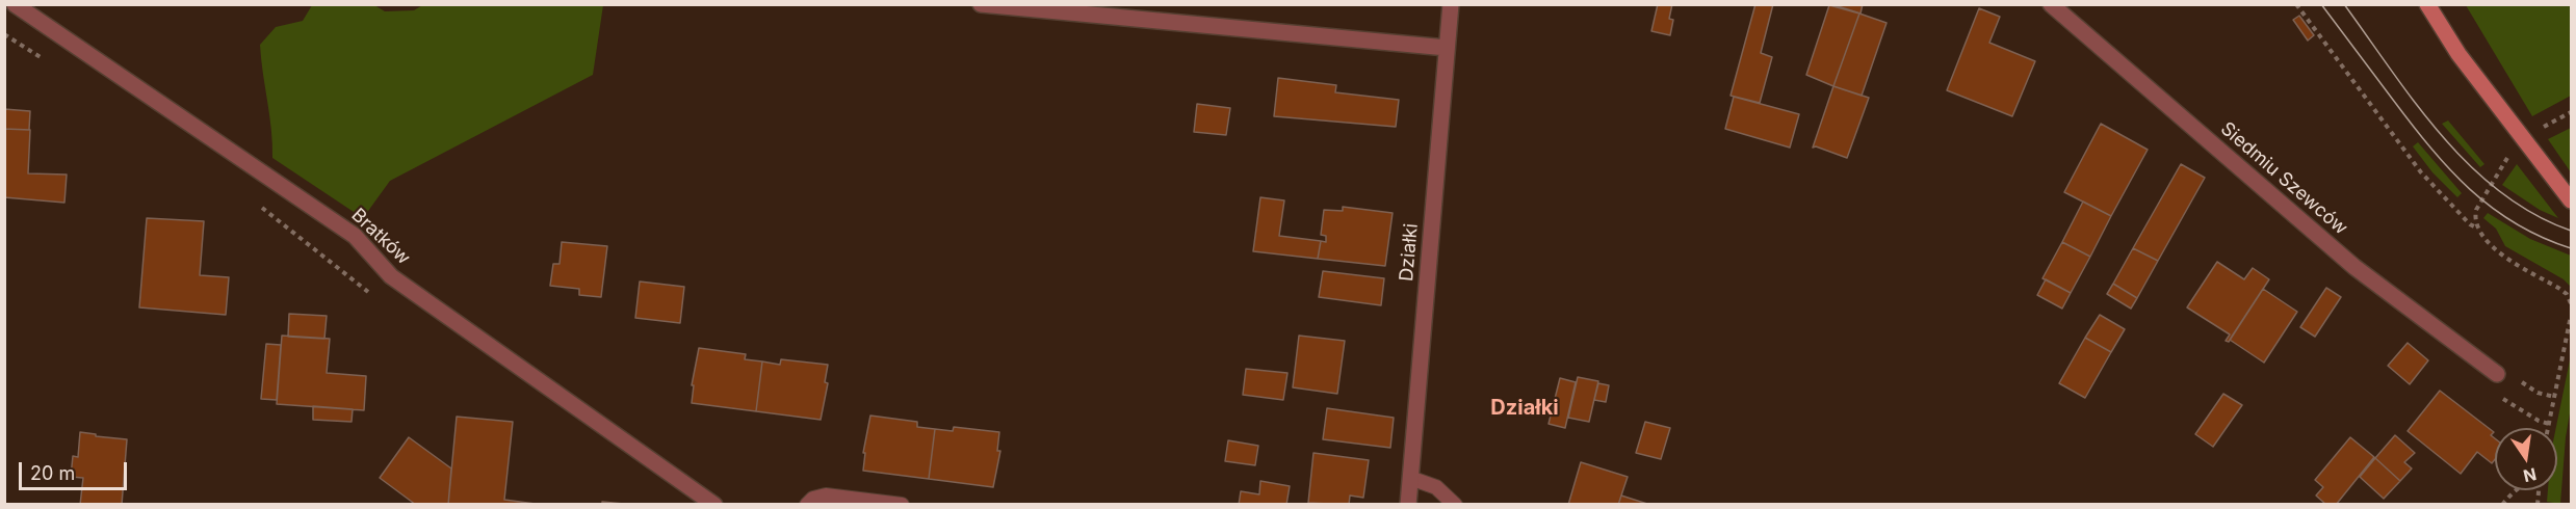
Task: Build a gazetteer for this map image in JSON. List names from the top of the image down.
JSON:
{
  "streets": {
    "street": ["Siedmiu Szewców", "Bratków", "Działki"]
  },
  "districts": ["Działki"],
  "scale_bar": "20 m",
  "north": "bottom"
}
